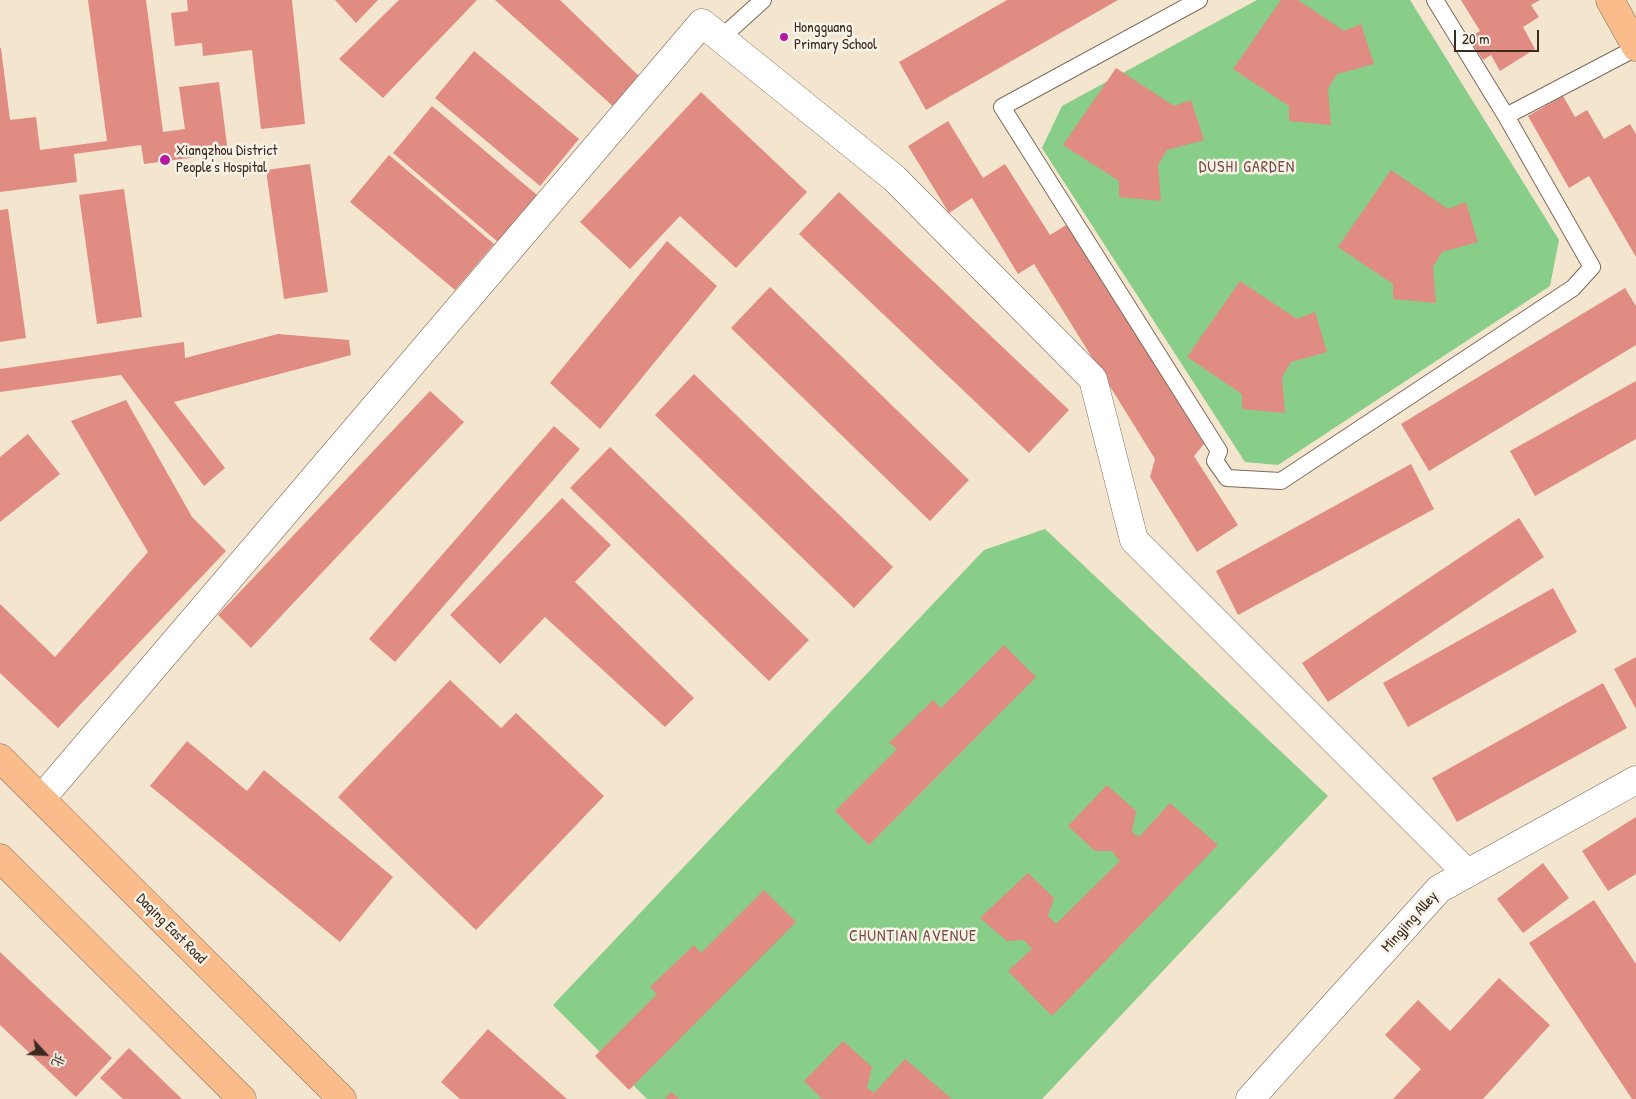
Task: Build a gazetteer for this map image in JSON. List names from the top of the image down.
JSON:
{
  "streets": {
    "main road": ["Daqing East Road"],
    "street": ["Mingjing Alley"]
  },
  "districts": ["DUSHI GARDEN", "CHUNTIAN AVENUE"],
  "places": ["Hongguang Primary School", "Xiangzhou District People's Hospital"],
  "scale_bar": "20 m",
  "north": "bottom right"
}
